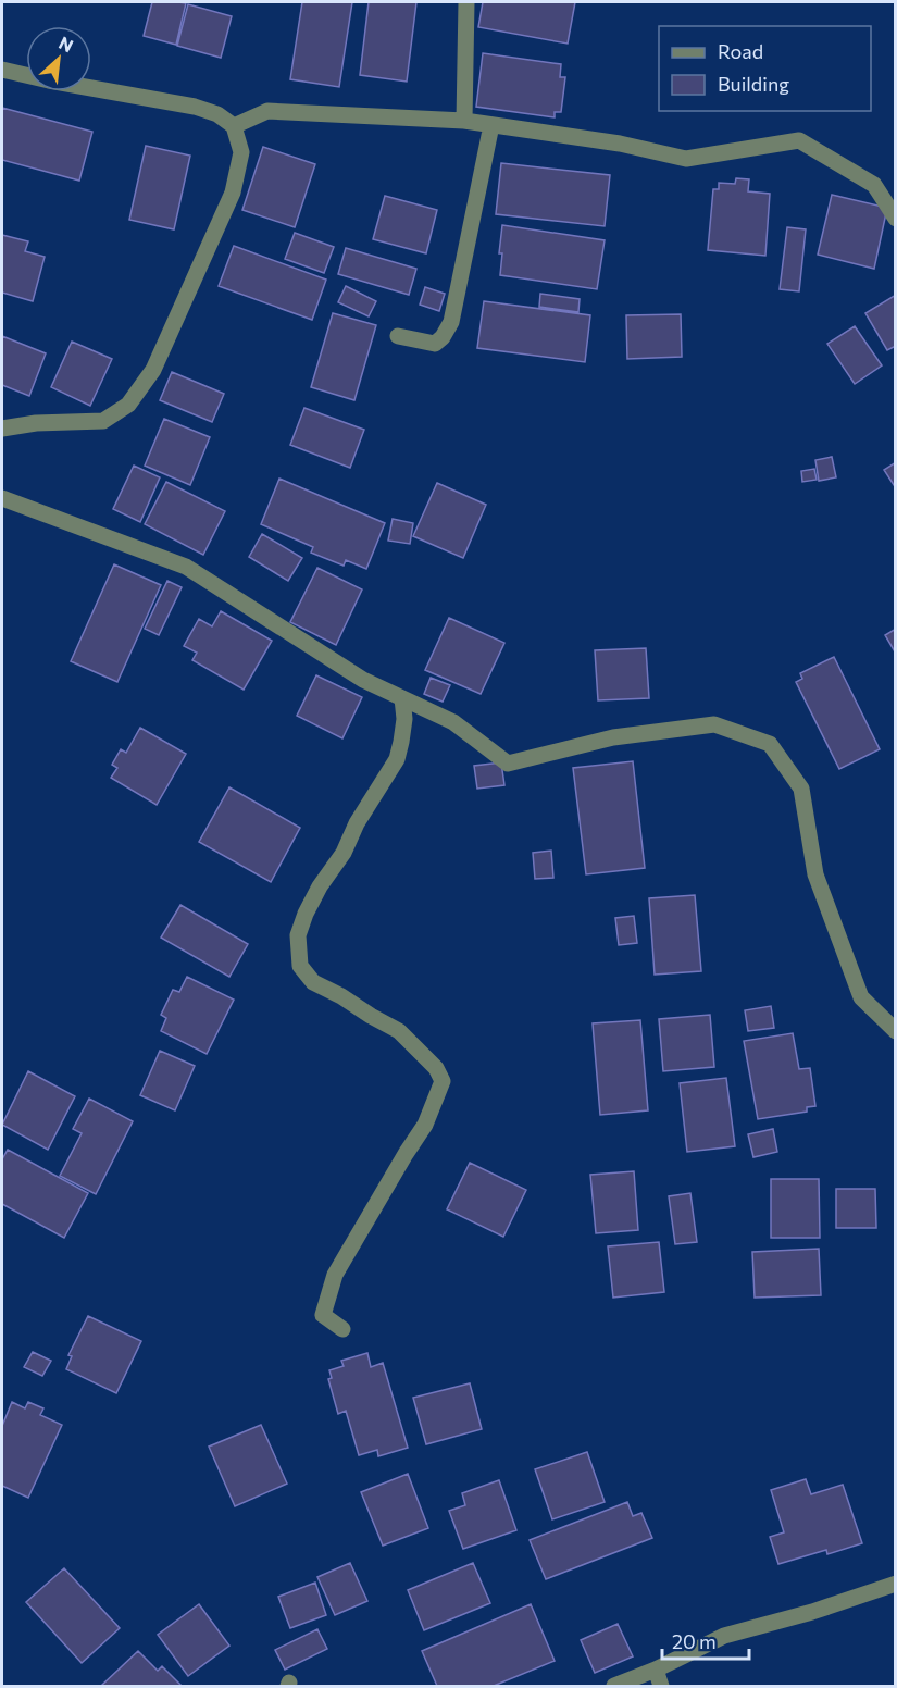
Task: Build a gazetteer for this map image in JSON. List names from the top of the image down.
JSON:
{
  "legend": ["Road", "Building"],
  "scale_bar": "20 m",
  "north": "top right"
}
